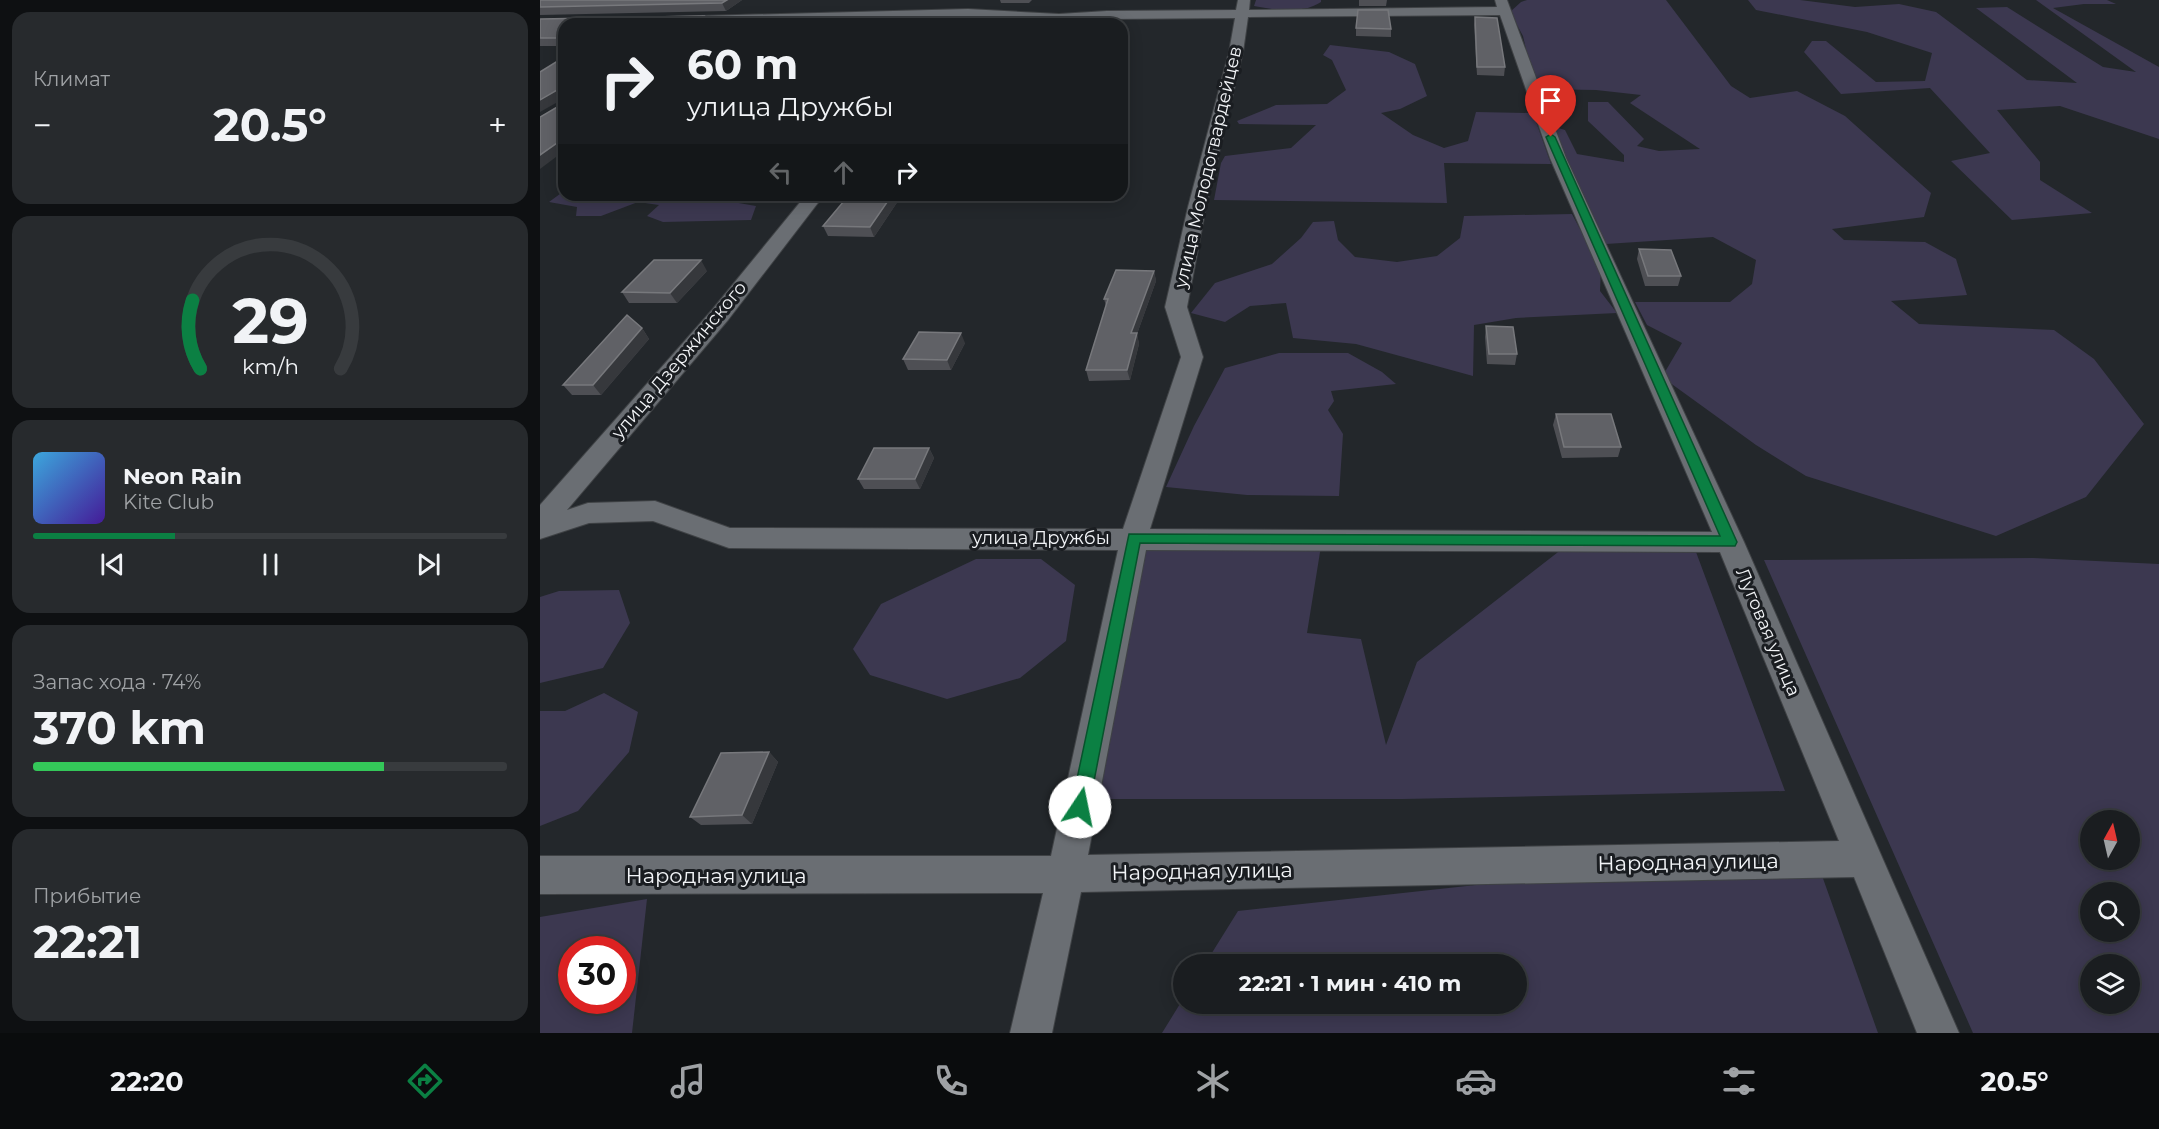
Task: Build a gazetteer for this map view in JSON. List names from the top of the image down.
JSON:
{
  "streets": {
    "street": [
      "улица Молодогвардейцев",
      "улица Дзержинского",
      "улица Дружбы",
      "Луговая улица",
      "Народная улица"
    ]
  },
  "crossings": [
    ["улица Молодогвардейцев", "улица Дружбы"],
    ["улица Молодогвардейцев", "Народная улица"],
    ["улица Дружбы", "Луговая улица"],
    ["Луговая улица", "Народная улица"]
  ],
  "north": "top",
  "page": {
    "tile": [
      "Климат",
      ["Запас хода · 74%", "370 km"],
      ["Прибытие", "22:21"]
    ],
    "turn": ["60 m", "улица Дружбы"],
    "heat": ["−", "20.5°", "+"],
    "song": ["Neon Rain", "Kite Club"],
    "limit": "30",
    "trip": "22:21 · 1 мин · 410 m",
    "tabs": ["22:20", "20.5°"],
    "gauge": ["29", "km/h"]
  }
}
